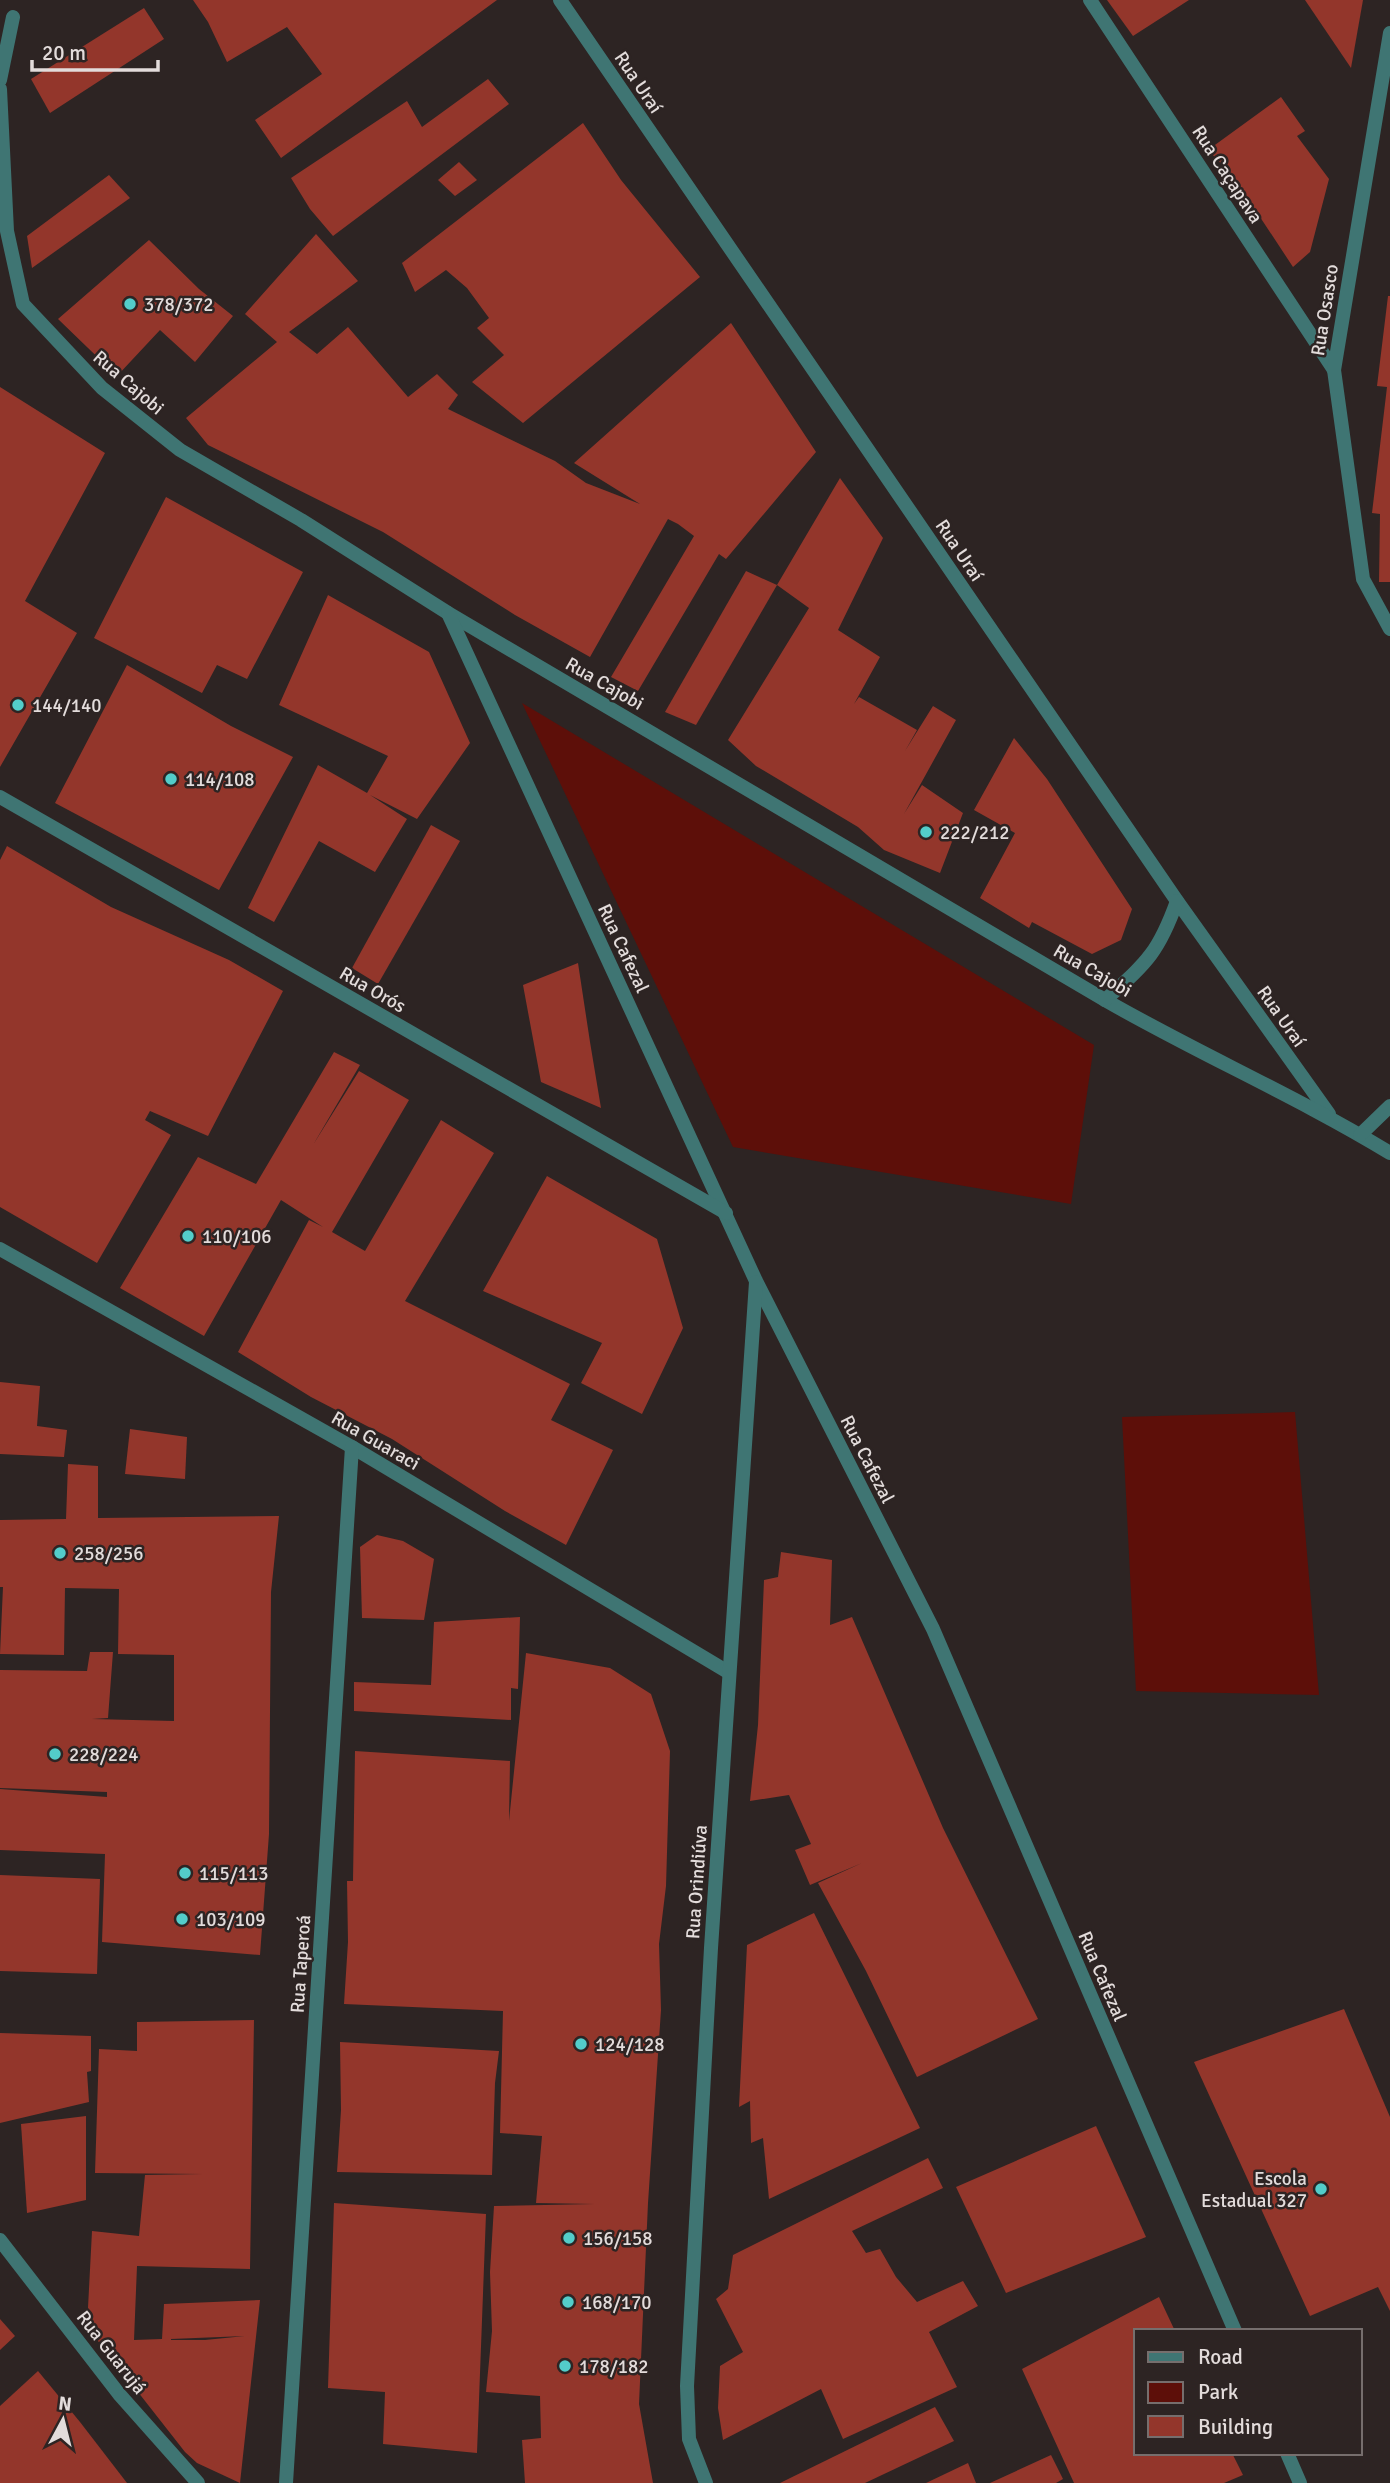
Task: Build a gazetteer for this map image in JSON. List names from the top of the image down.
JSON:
{
  "streets": {
    "street": [
      "Rua Uraí",
      "Rua Caçapava",
      "Rua Osasco",
      "Rua Cajobi",
      "Rua Cafezal",
      "Rua Orós",
      "Rua Guaraci",
      "Rua Orindiúva",
      "Rua Taperoá",
      "Rua Guarujá"
    ]
  },
  "crossings": [
    ["Rua Uraí", "Rua Cajobi"],
    ["Rua Caçapava", "Rua Osasco"],
    ["Rua Cajobi", "Rua Cafezal"],
    ["Rua Cafezal", "Rua Orós"],
    ["Rua Cafezal", "Rua Orindiúva"],
    ["Rua Guaraci", "Rua Orindiúva"],
    ["Rua Guaraci", "Rua Taperoá"]
  ],
  "places": [
    "378/372",
    "144/140",
    "114/108",
    "222/212",
    "110/106",
    "258/256",
    "228/224",
    "115/113",
    "103/109",
    "124/128",
    "Escola Estadual 327",
    "156/158",
    "168/170",
    "178/182"
  ],
  "legend": ["Road", "Park", "Building"],
  "scale_bar": "20 m",
  "north": "top"
}
